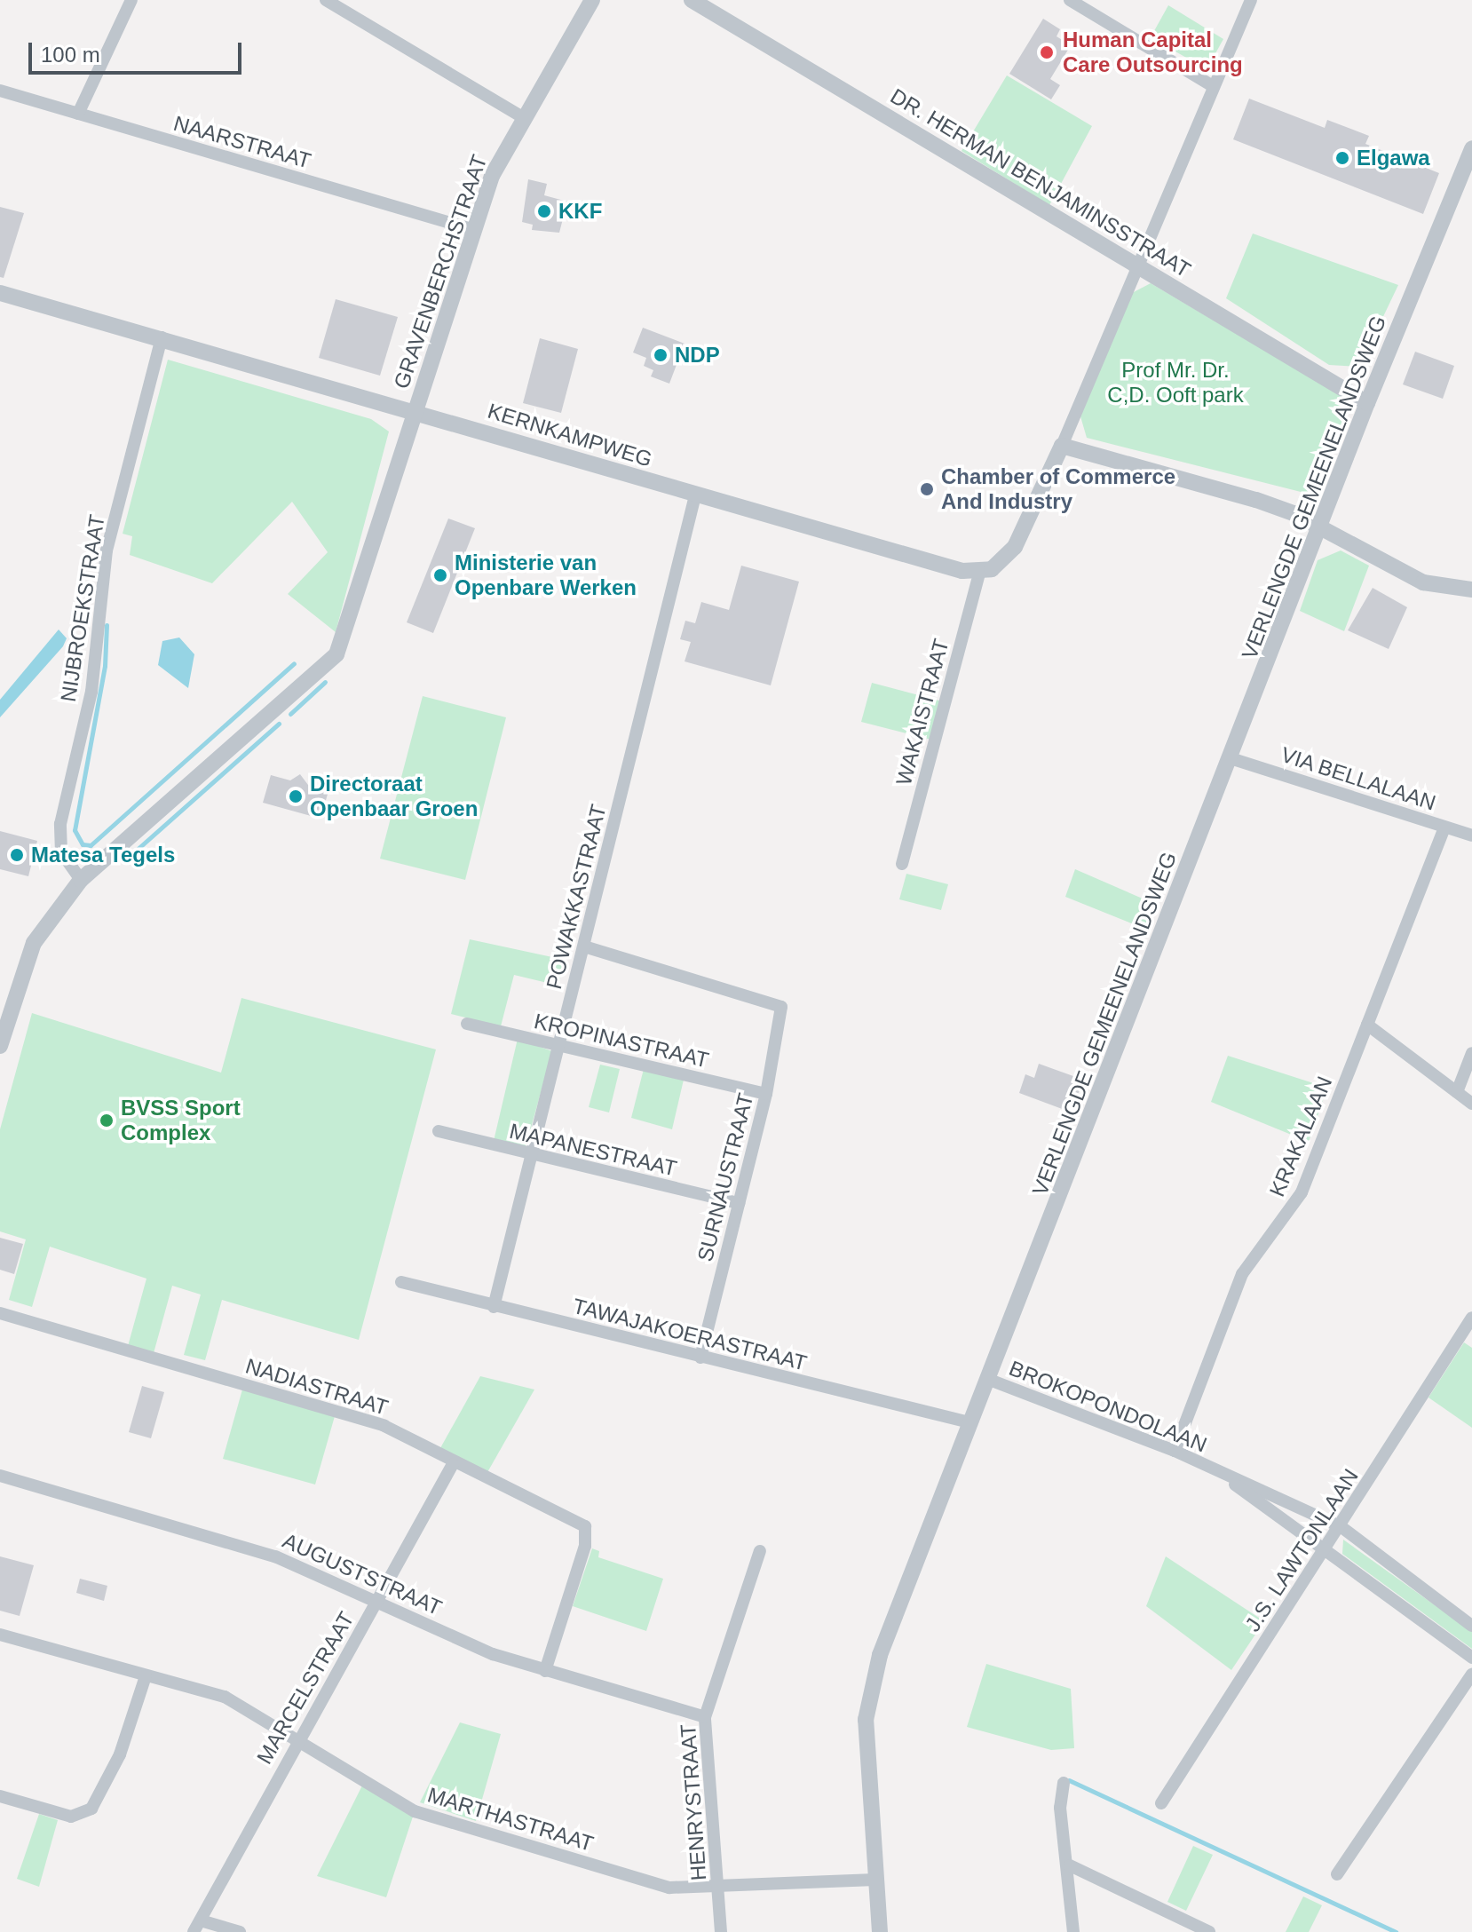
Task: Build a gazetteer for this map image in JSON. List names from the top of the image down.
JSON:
{
  "streets": {
    "street": [
      "NAARSTRAAT",
      "DR. HERMAN BENJAMINSSTRAAT",
      "GRAVENBERCHSTRAAT",
      "KERNKAMPWEG",
      "VERLENGDE GEMEENELANDSWEG",
      "NIJBROEKSTRAAT",
      "WAKAISTRAAT",
      "VIA BELLALAAN",
      "POWAKKASTRAAT",
      "KROPINASTRAAT",
      "KRAKALAAN",
      "MAPANESTRAAT",
      "SURNAUSTRAAT",
      "TAWAJAKOERASTRAAT",
      "NADIASTRAAT",
      "BROKOPONDOLAAN",
      "J.S. LAWTONLAAN",
      "AUGUSTSTRAAT",
      "MARCELSTRAAT",
      "HENRYSTRAAT",
      "MARTHASTRAAT"
    ]
  },
  "crossings": [
    ["NAARSTRAAT", "GRAVENBERCHSTRAAT"],
    ["DR. HERMAN BENJAMINSSTRAAT", "VERLENGDE GEMEENELANDSWEG"],
    ["GRAVENBERCHSTRAAT", "KERNKAMPWEG"],
    ["GRAVENBERCHSTRAAT", "NIJBROEKSTRAAT"],
    ["KERNKAMPWEG", "NIJBROEKSTRAAT"],
    ["KERNKAMPWEG", "WAKAISTRAAT"],
    ["KERNKAMPWEG", "POWAKKASTRAAT"],
    ["VERLENGDE GEMEENELANDSWEG", "VIA BELLALAAN"],
    ["VERLENGDE GEMEENELANDSWEG", "TAWAJAKOERASTRAAT"],
    ["VERLENGDE GEMEENELANDSWEG", "BROKOPONDOLAAN"],
    ["VERLENGDE GEMEENELANDSWEG", "MARTHASTRAAT"],
    ["VIA BELLALAAN", "KRAKALAAN"],
    ["POWAKKASTRAAT", "KROPINASTRAAT"],
    ["POWAKKASTRAAT", "MAPANESTRAAT"],
    ["POWAKKASTRAAT", "SURNAUSTRAAT"],
    ["POWAKKASTRAAT", "TAWAJAKOERASTRAAT"],
    ["KROPINASTRAAT", "SURNAUSTRAAT"],
    ["KRAKALAAN", "BROKOPONDOLAAN"],
    ["MAPANESTRAAT", "SURNAUSTRAAT"],
    ["SURNAUSTRAAT", "TAWAJAKOERASTRAAT"],
    ["NADIASTRAAT", "AUGUSTSTRAAT"],
    ["NADIASTRAAT", "MARCELSTRAAT"],
    ["BROKOPONDOLAAN", "J.S. LAWTONLAAN"],
    ["AUGUSTSTRAAT", "MARCELSTRAAT"],
    ["AUGUSTSTRAAT", "HENRYSTRAAT"],
    ["MARCELSTRAAT", "MARTHASTRAAT"],
    ["HENRYSTRAAT", "MARTHASTRAAT"]
  ],
  "parks": ["Prof Mr. Dr. C,D. Ooft park"],
  "places": [
    "Human Capital Care Outsourcing",
    "Elgawa",
    "KKF",
    "NDP",
    "Chamber of Commerce And Industry",
    "Ministerie van Openbare Werken",
    "Directoraat Openbaar Groen",
    "Matesa Tegels",
    "BVSS Sport Complex"
  ],
  "scale_bar": "100 m"
}
